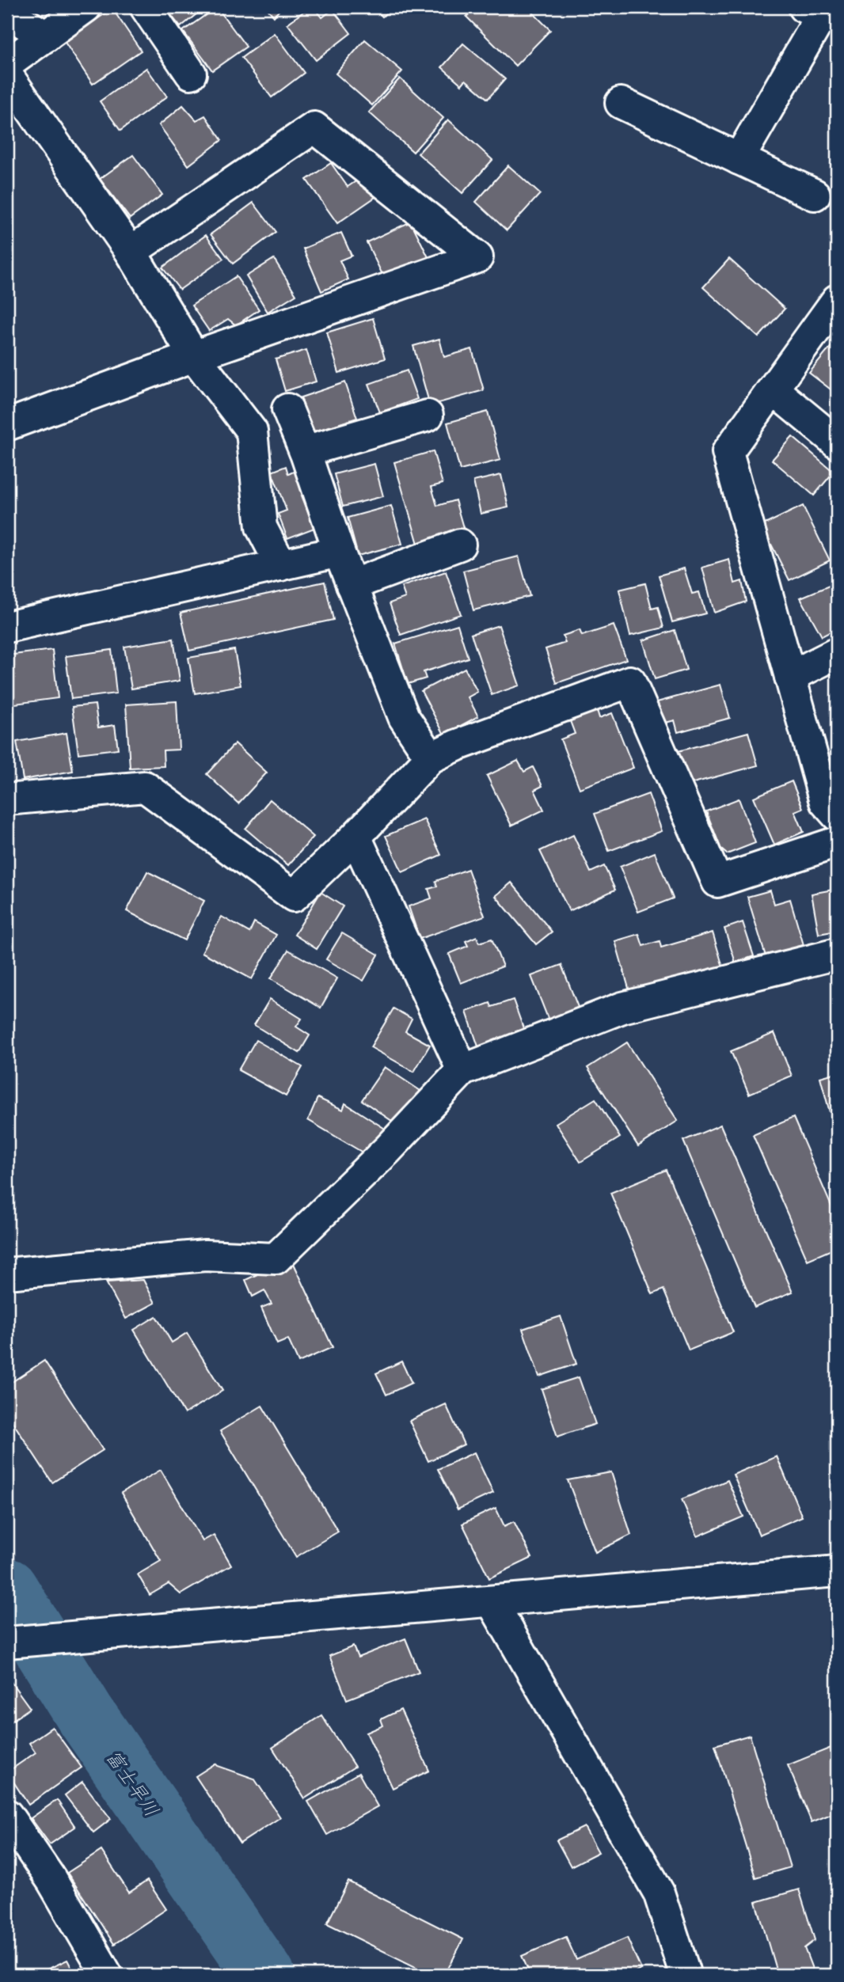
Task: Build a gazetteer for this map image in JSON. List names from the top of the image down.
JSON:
{
  "water": ["富士早川"]
}
